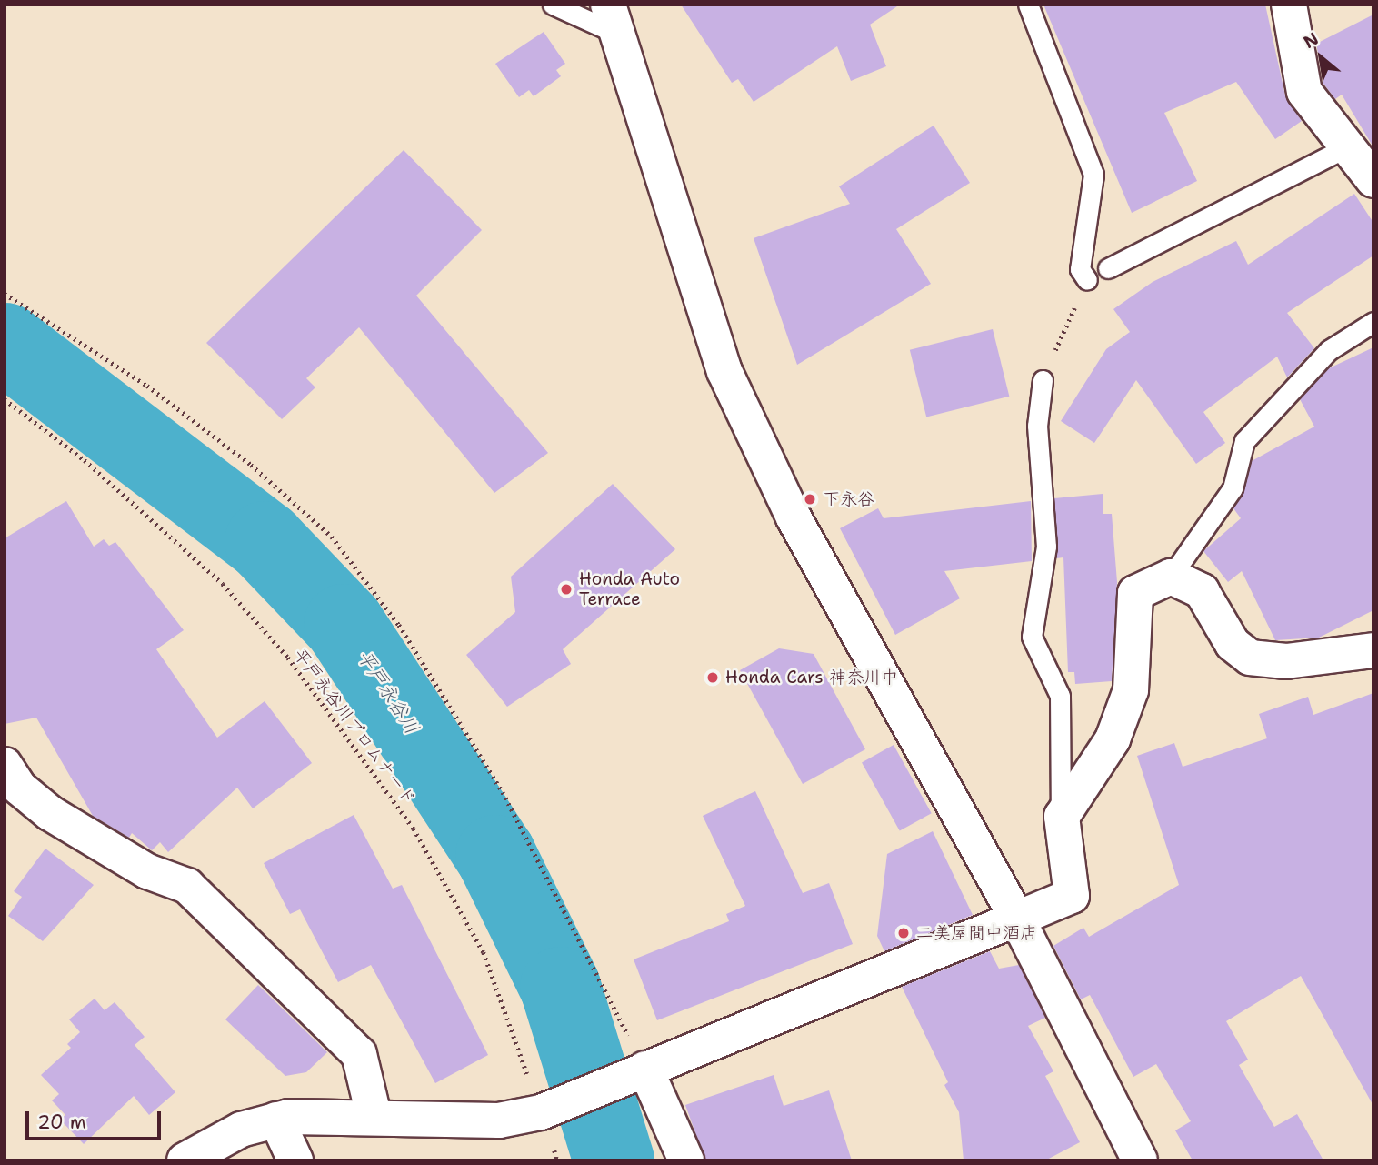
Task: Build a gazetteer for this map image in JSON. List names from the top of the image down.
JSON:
{
  "streets": {
    "path": ["平戸永谷川プロムナード"]
  },
  "water": ["平戸永谷川"],
  "places": [
    "下永谷",
    "Honda Auto Terrace",
    "Honda Cars 神奈川中",
    "二美屋間中酒店"
  ],
  "scale_bar": "20 m",
  "north": "top left"
}
